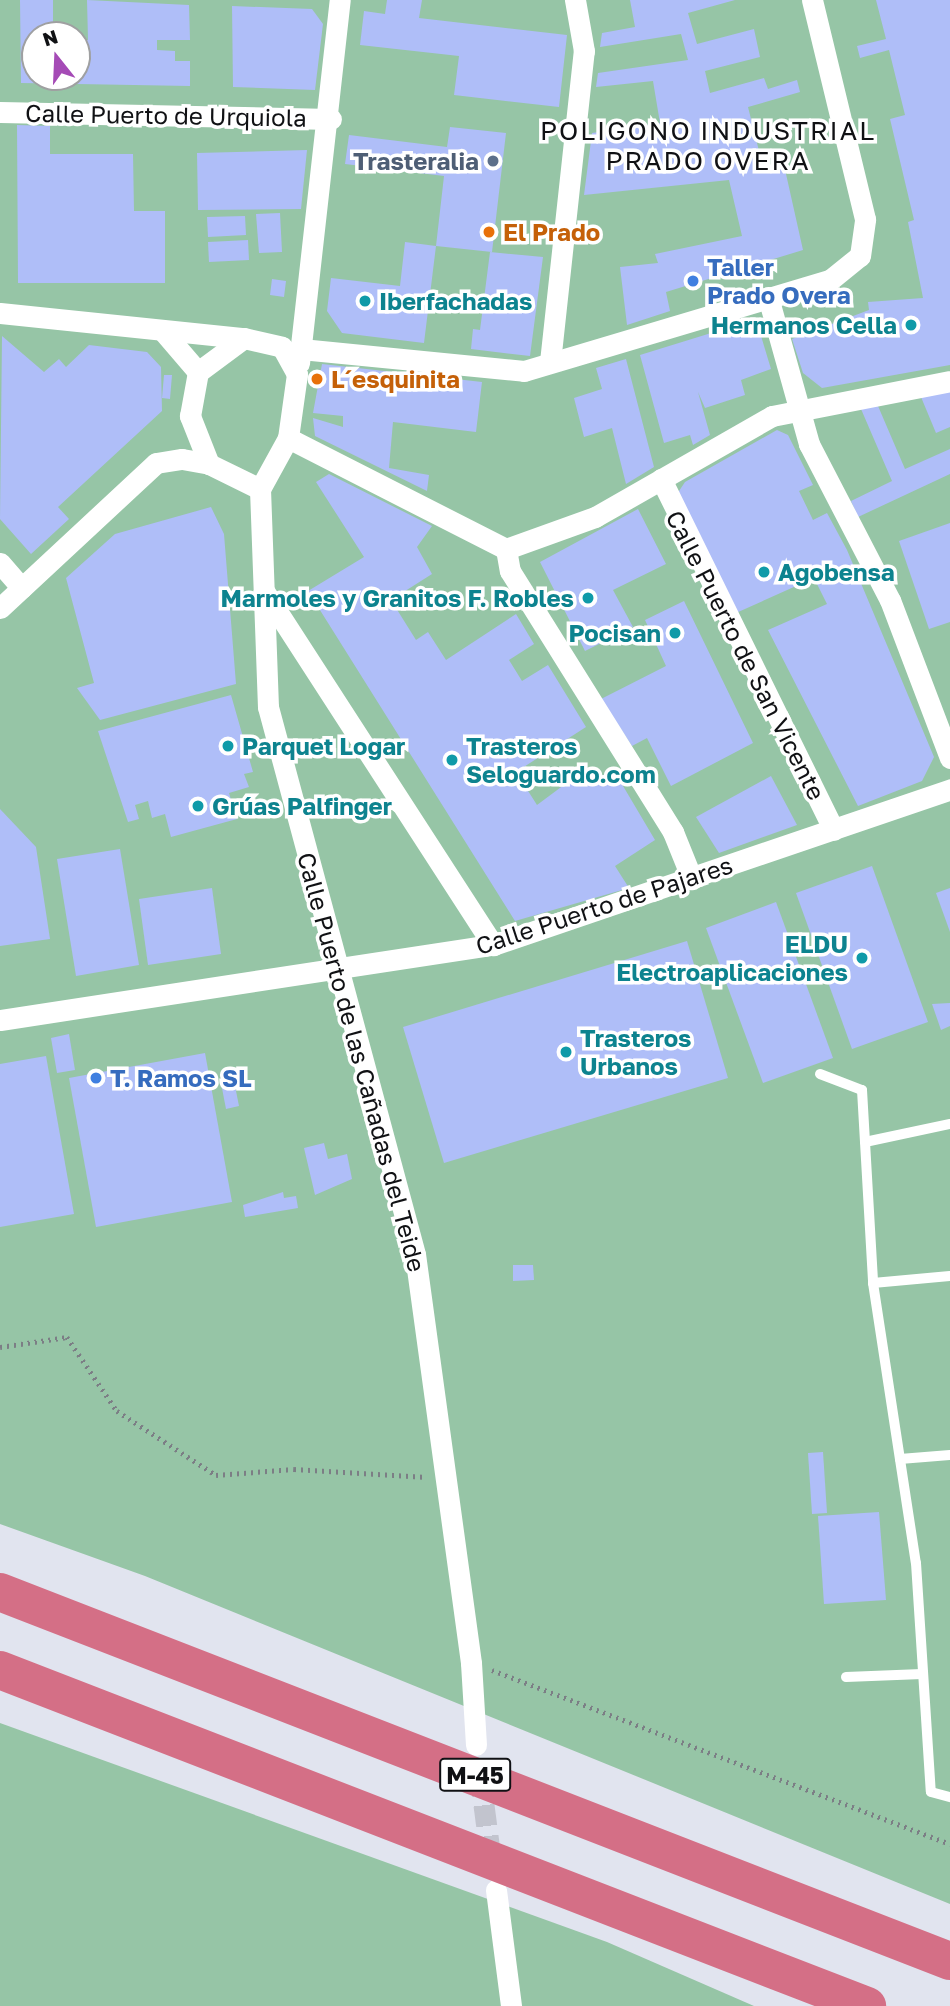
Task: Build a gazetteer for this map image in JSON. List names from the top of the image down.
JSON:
{
  "streets": {
    "highway": ["M-45"],
    "street": [
      "Calle Puerto de Urquiola",
      "Calle Puerto de San Vicente",
      "Calle Puerto de Pajares",
      "Calle Puerto de las Cañadas del Teide"
    ]
  },
  "crossings": [
    ["Calle Puerto de San Vicente", "Calle Puerto de Pajares"],
    ["Calle Puerto de Pajares", "Calle Puerto de las Cañadas del Teide"]
  ],
  "districts": ["POLIGONO INDUSTRIAL PRADO OVERA"],
  "places": [
    "Trasteralia",
    "El Prado",
    "Taller Prado Overa",
    "Iberfachadas",
    "Hermanos Cella",
    "L´esquinita",
    "Agobensa",
    "Marmoles y Granitos F. Robles",
    "Pocisan",
    "Parquet Logar",
    "Trasteros Seloguardo.com",
    "Grúas Palfinger",
    "ELDU Electroaplicaciones",
    "Trasteros Urbanos",
    "T. Ramos SL"
  ],
  "north": "top"
}
